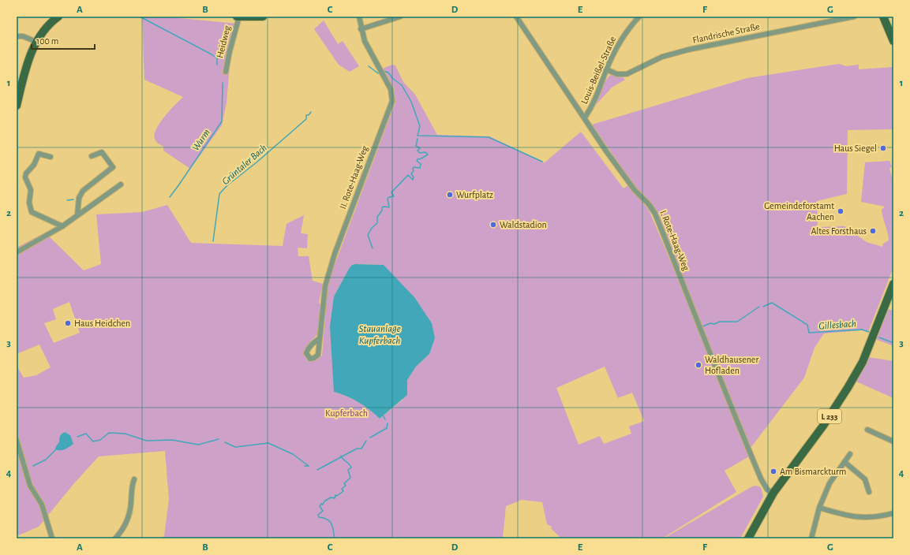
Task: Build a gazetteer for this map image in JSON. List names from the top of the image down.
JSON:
{
  "streets": {
    "main road": ["L 233"],
    "street": [
      "Flandrische Straße",
      "Heidweg",
      "Louis-Beißel-Straße",
      "II. Rote-Haag-Weg",
      "I. Rote-Haag-Weg"
    ]
  },
  "crossings": [
    ["Flandrische Straße", "Louis-Beißel-Straße"],
    ["Louis-Beißel-Straße", "I. Rote-Haag-Weg"],
    ["I. Rote-Haag-Weg", "L 233"]
  ],
  "water": [
    "Wurm",
    "Grüntaler Bach",
    "Gillesbach",
    "Stauanlage Kupferbach"
  ],
  "parks": ["Kupferbach"],
  "places": [
    "Haus Siegel",
    "Wurfplatz",
    "Gemeindeforstamt Aachen",
    "Waldstadion",
    "Altes Forsthaus",
    "Haus Heidchen",
    "Waldhausener Hofladen",
    "Am Bismarckturm"
  ],
  "scale_bar": "100 m",
  "grid": {
    "columns": [
      "A",
      "B",
      "C",
      "D",
      "E",
      "F",
      "G"
    ],
    "rows": [
      "1",
      "2",
      "3",
      "4"
    ]
  }
}
